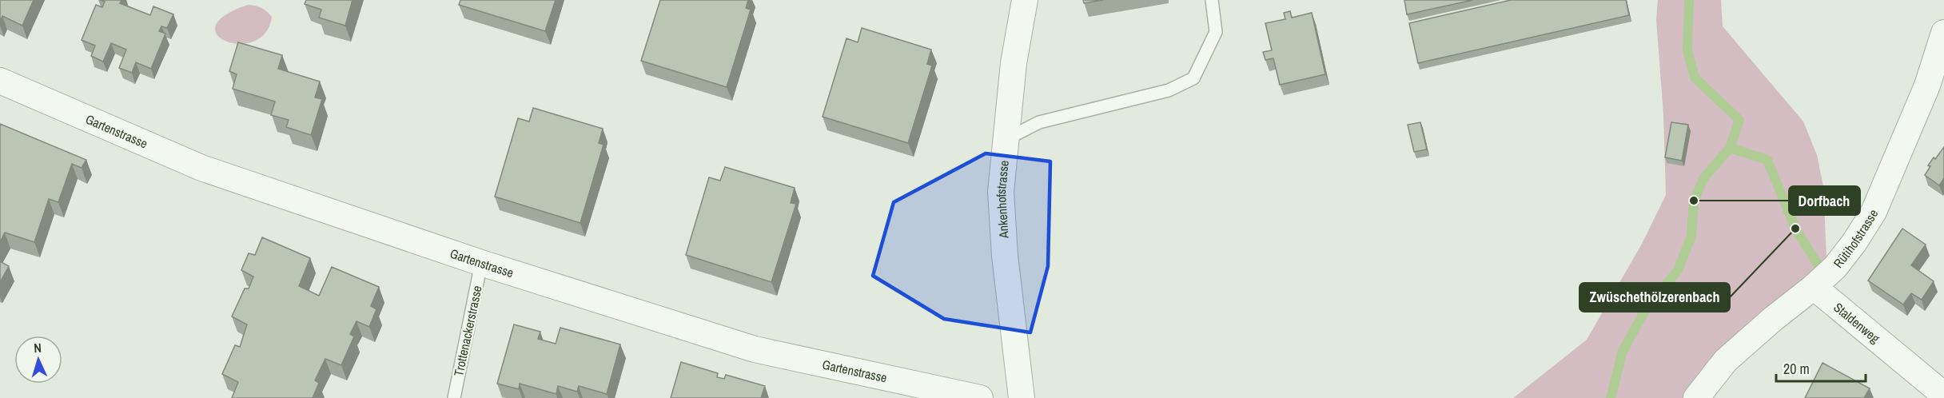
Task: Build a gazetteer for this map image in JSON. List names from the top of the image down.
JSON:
{
  "streets": {
    "street": [
      "Gartenstrasse",
      "Ankenhofstrasse",
      "Rütihofstrasse",
      "Staldenweg"
    ],
    "lane": ["Trottenackerstrasse"]
  },
  "crossings": [
    ["Gartenstrasse", "Trottenackerstrasse"],
    ["Rütihofstrasse", "Staldenweg"]
  ],
  "places": ["Dorfbach", "Zwüschethölzerenbach"],
  "scale_bar": "20 m",
  "north": "top"
}
